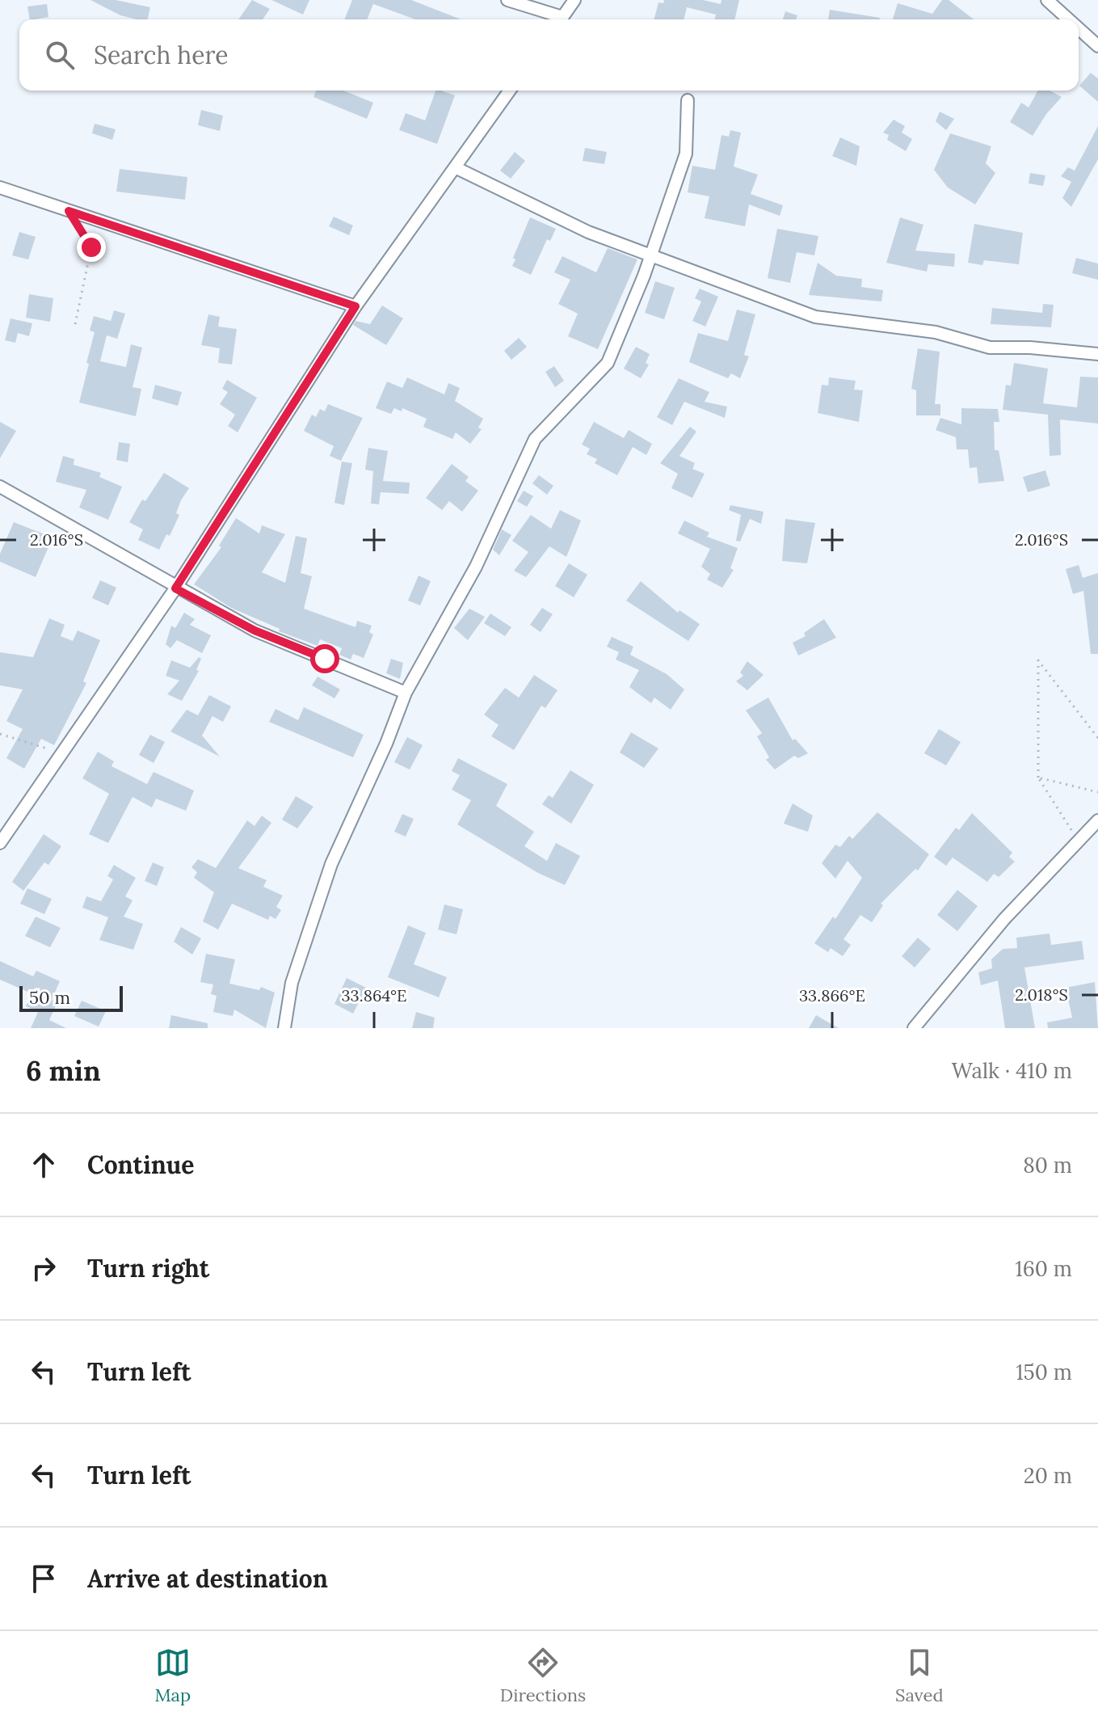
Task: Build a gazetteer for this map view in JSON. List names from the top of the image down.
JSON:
{
  "scale_bar": "50 m",
  "page": {
    "search": "Search here",
    "scale": "50 m",
    "heading": ["6 min", "Walk · 410 m"],
    "list": [
      ["Continue", "80 m"],
      ["Turn right", "160 m"],
      ["Turn left", "150 m"],
      ["Turn left", "20 m"],
      "Arrive at destination"
    ],
    "nav": ["Map", "Directions", "Saved"]
  },
  "coordinates": [
    "2.016°S",
    "2.018°S",
    "33.864°E",
    "33.866°E"
  ]
}
